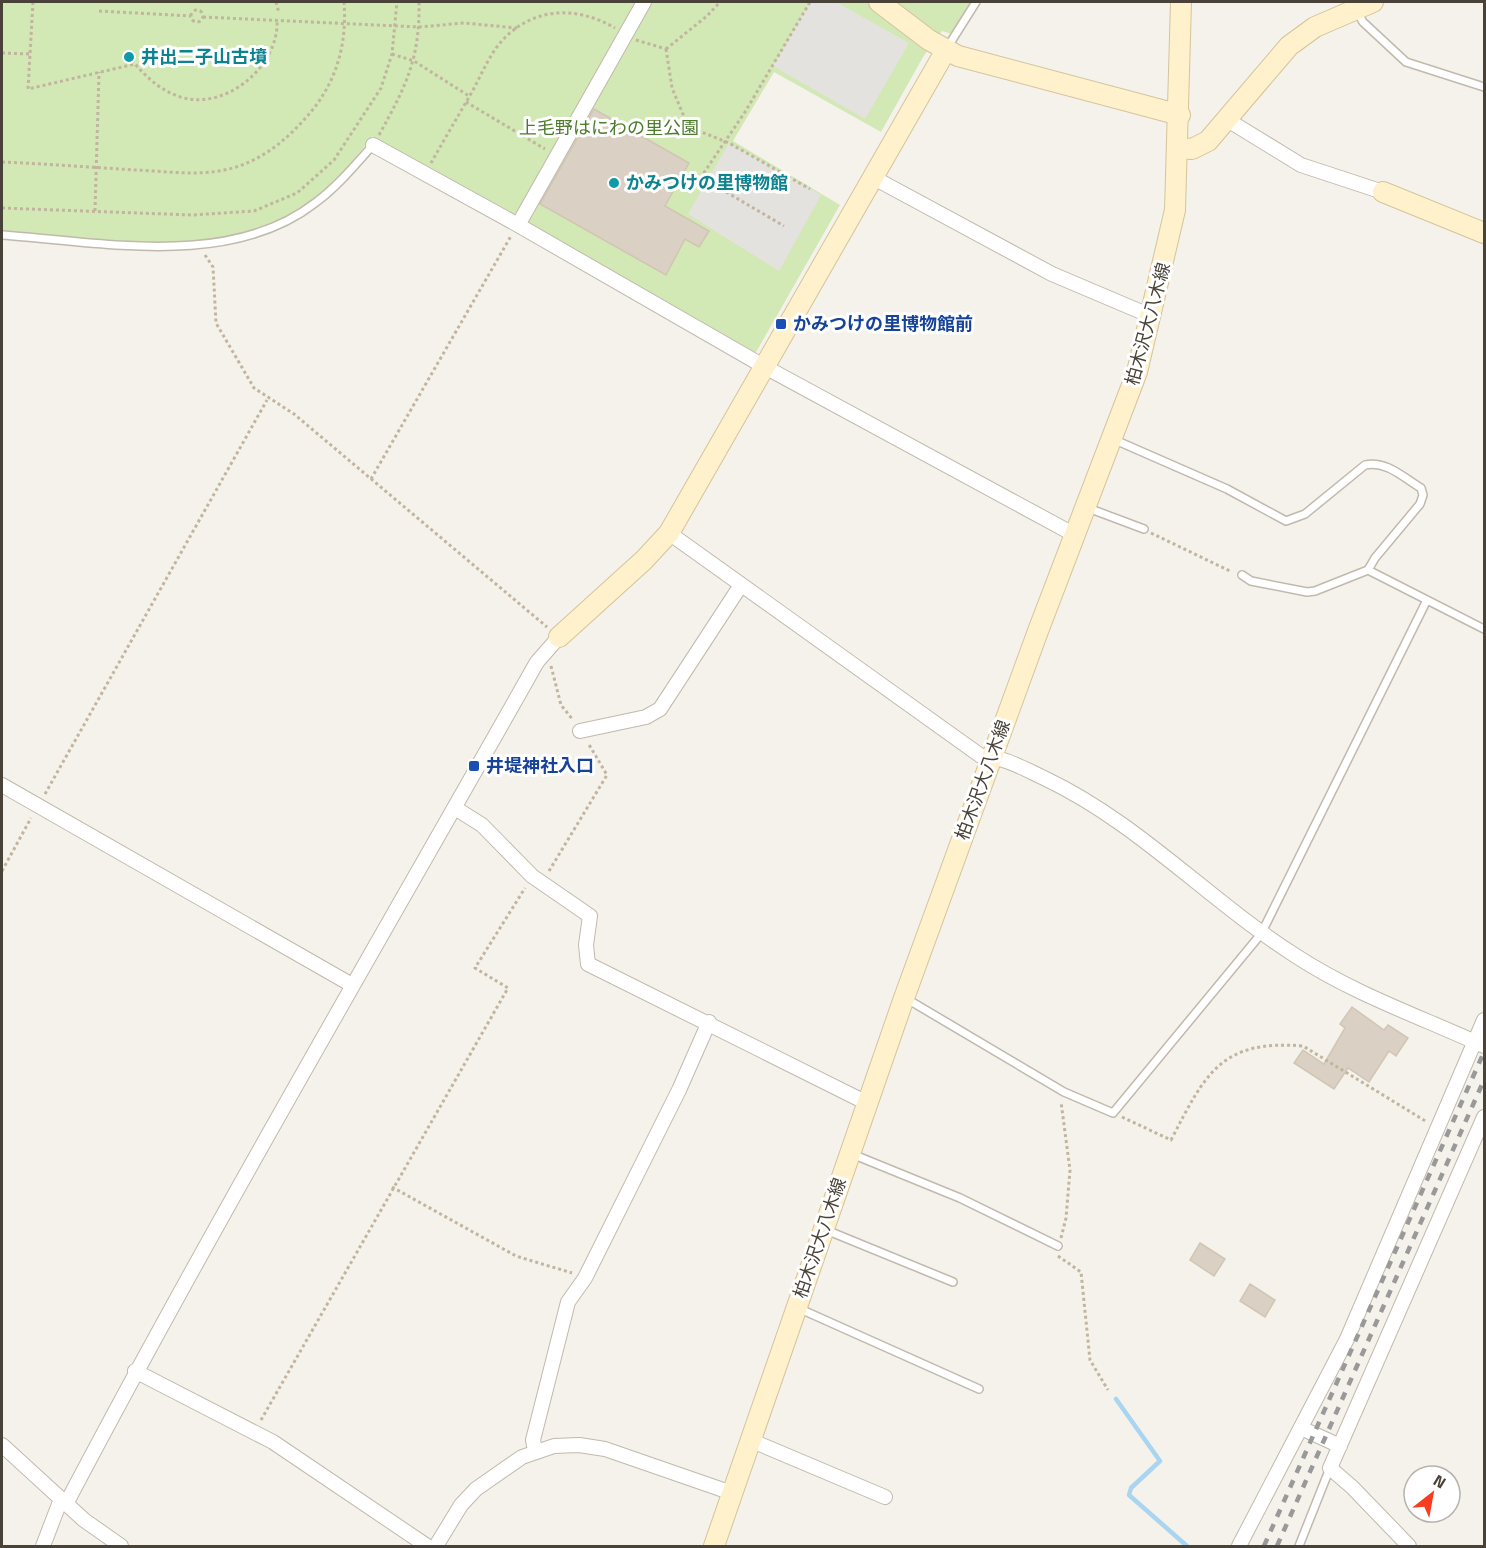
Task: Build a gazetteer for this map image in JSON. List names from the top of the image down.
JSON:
{
  "streets": {
    "main road": ["柏木沢大八木線"]
  },
  "parks": ["上毛野はにわの里公園"],
  "places": {
    "other": ["井出二子山古墳", "かみつけの里博物館"],
    "transit": ["かみつけの里博物館前", "井堤神社入口"]
  },
  "north": "top right"
}
